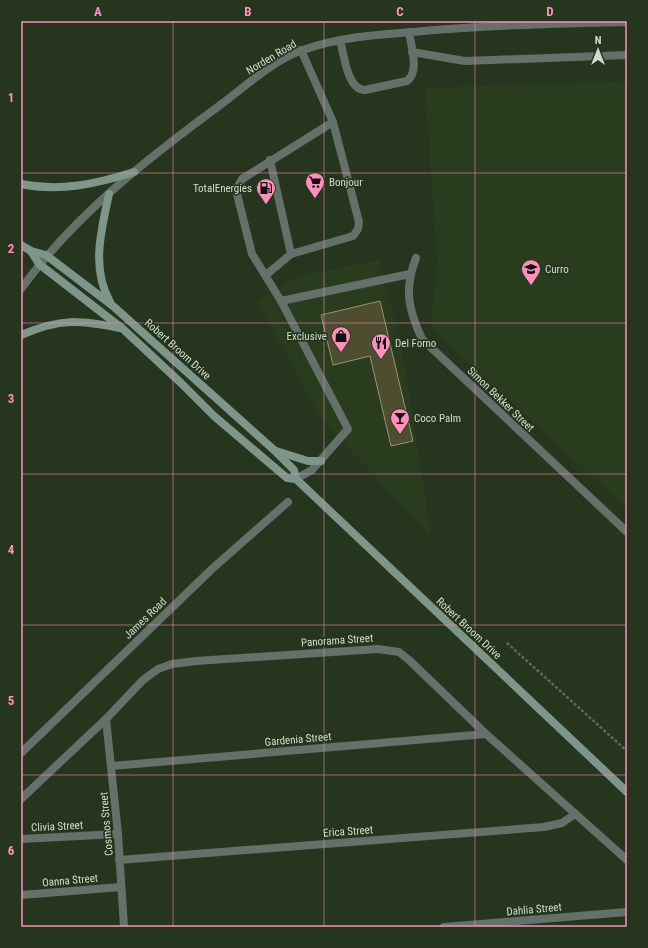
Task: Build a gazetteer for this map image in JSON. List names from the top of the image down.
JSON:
{
  "streets": {
    "street": [
      "Norden Road",
      "Robert Broom Drive",
      "Simon Bekker Street",
      "James Road",
      "Panorama Street",
      "Gardenia Street",
      "Cosmos Street",
      "Clivia Street",
      "Erica Street",
      "Oanna Street",
      "Dahlia Street"
    ]
  },
  "crossings": [
    ["Norden Road", "Robert Broom Drive"],
    ["Panorama Street", "Gardenia Street"],
    ["Panorama Street", "Cosmos Street"],
    ["Panorama Street", "Erica Street"],
    ["Gardenia Street", "Cosmos Street"],
    ["Cosmos Street", "Clivia Street"],
    ["Cosmos Street", "Erica Street"],
    ["Cosmos Street", "Oanna Street"]
  ],
  "places": {
    "supermarket": ["Bonjour"],
    "fuel station": ["TotalEnergies"],
    "school or university": ["Curro"],
    "shop": ["Exclusive"],
    "restaurant": ["Del Forno"],
    "bar": ["Coco Palm"]
  },
  "north": "top",
  "grid": {
    "columns": [
      "A",
      "B",
      "C",
      "D"
    ],
    "rows": [
      "1",
      "2",
      "3",
      "4",
      "5",
      "6"
    ]
  }
}
